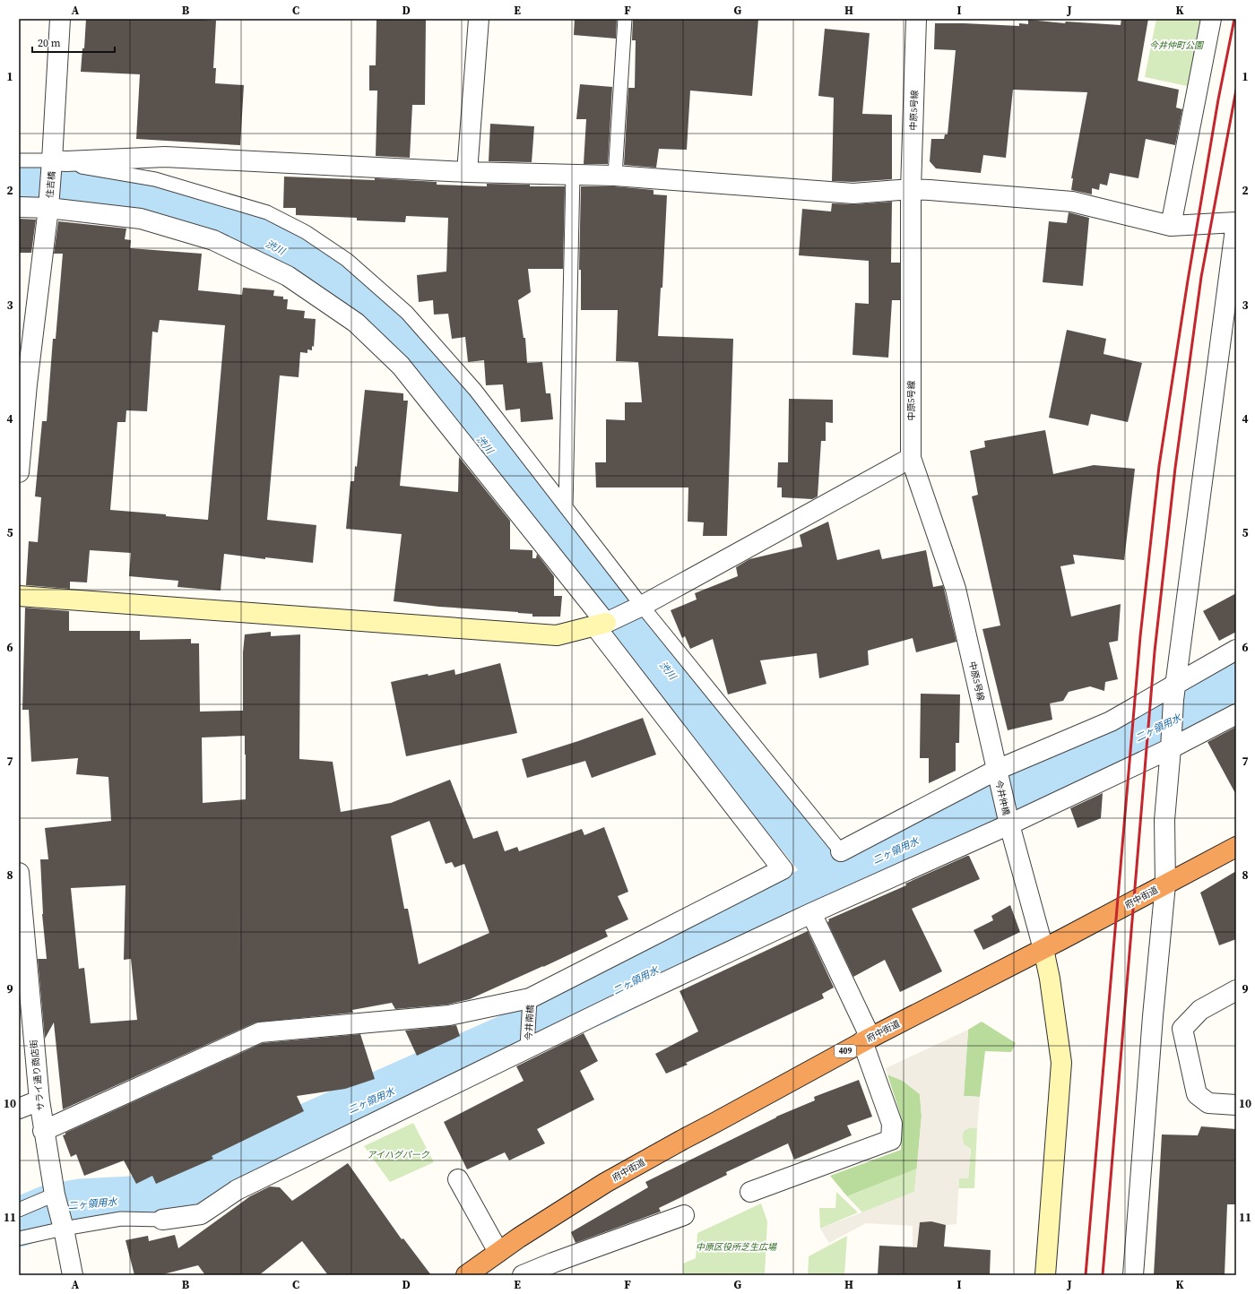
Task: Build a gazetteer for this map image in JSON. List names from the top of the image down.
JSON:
{
  "streets": {
    "highway": ["府中街道", "409"],
    "street": [
      "中原5号線",
      "住吉橋",
      "今井仲橋",
      "サライ通り商店街"
    ],
    "lane": ["今井南橋"]
  },
  "crossings": [
    ["中原5号線", "今井仲橋"],
    ["今井仲橋", "府中街道"]
  ],
  "water": ["渋川", "二ヶ領用水"],
  "parks": ["今井仲町公園", "アイハグパーク", "中原区役所芝生広場"],
  "scale_bar": "20 m",
  "grid": {
    "columns": [
      "A",
      "B",
      "C",
      "D",
      "E",
      "F",
      "G",
      "H",
      "I",
      "J",
      "K"
    ],
    "rows": [
      "1",
      "2",
      "3",
      "4",
      "5",
      "6",
      "7",
      "8",
      "9",
      "10",
      "11"
    ]
  }
}
